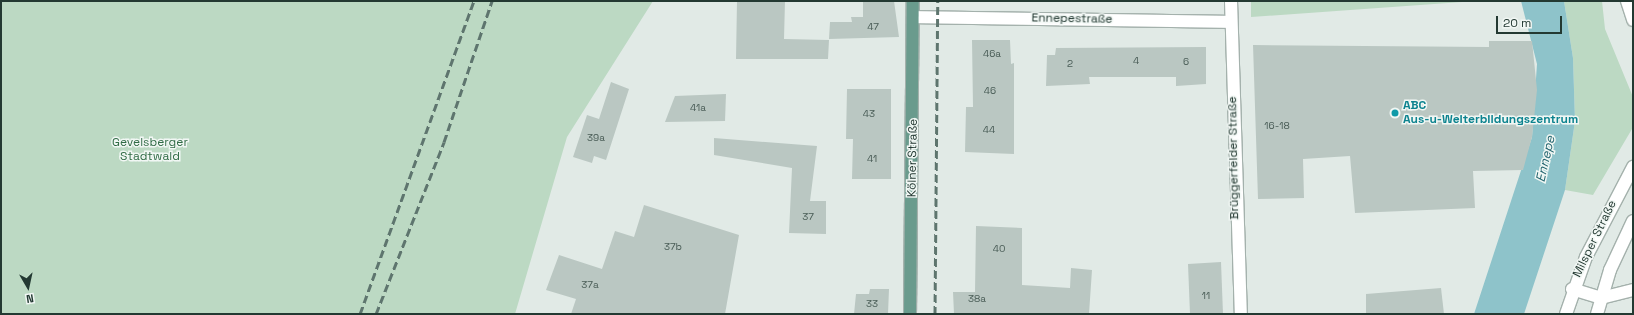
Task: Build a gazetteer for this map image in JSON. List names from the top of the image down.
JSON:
{
  "streets": {
    "main road": ["Kölner Straße"],
    "street": ["Ennepestraße", "Brüggerfelder Straße", "Milsper Straße"]
  },
  "crossings": [
    ["Ennepestraße", "Kölner Straße"],
    ["Ennepestraße", "Brüggerfelder Straße"]
  ],
  "water": ["Ennepe"],
  "parks": ["Gevelsberger Stadtwald"],
  "places": ["ABC Aus-u-Weiterbildungszentrum"],
  "house_numbers": [
    "47",
    "46a",
    "4",
    "6",
    "2",
    "46",
    "41a",
    "43",
    "16-18",
    "44",
    "39a",
    "41",
    "37",
    "37b",
    "40",
    "37a",
    "11",
    "38a",
    "33"
  ],
  "scale_bar": "20 m",
  "north": "bottom"
}
